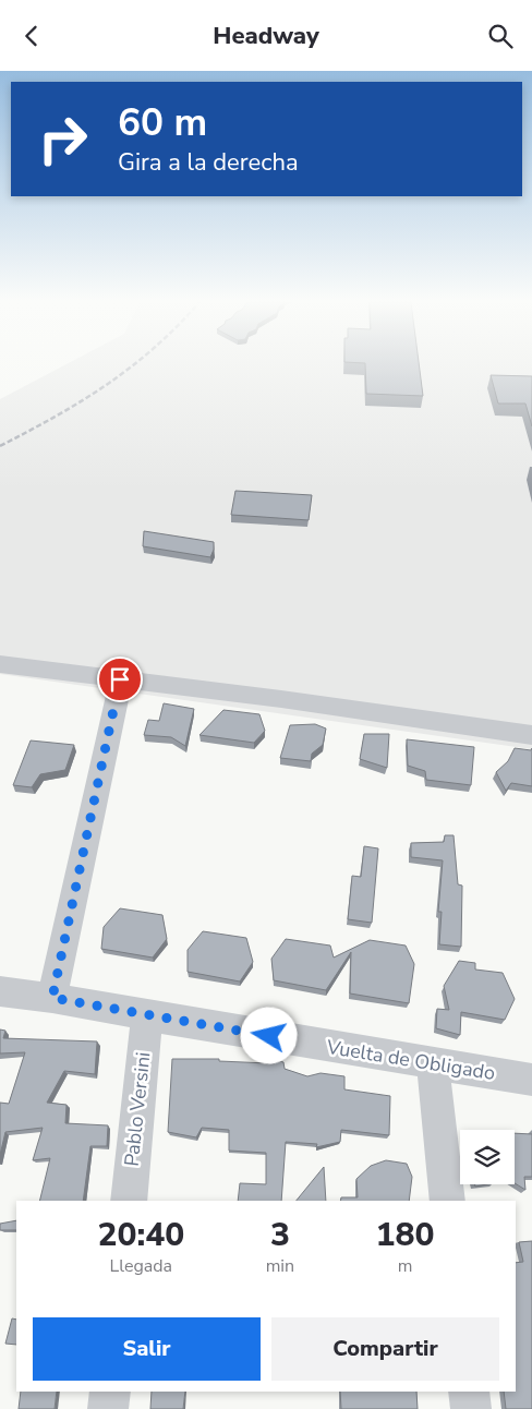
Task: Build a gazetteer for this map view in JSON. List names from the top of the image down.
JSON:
{
  "streets": {
    "street": ["Vuelta de Obligado", "Pablo Versini"]
  },
  "crossings": [
    ["Vuelta de Obligado", "Pablo Versini"]
  ],
  "page": {
    "header": "Headway",
    "turn": ["60 m", "Gira a la derecha"],
    "eta": [
      "20:40",
      "Llegada",
      "3",
      "min",
      "180",
      "m"
    ],
    "buttons": ["Salir", "Compartir"]
  }
}
